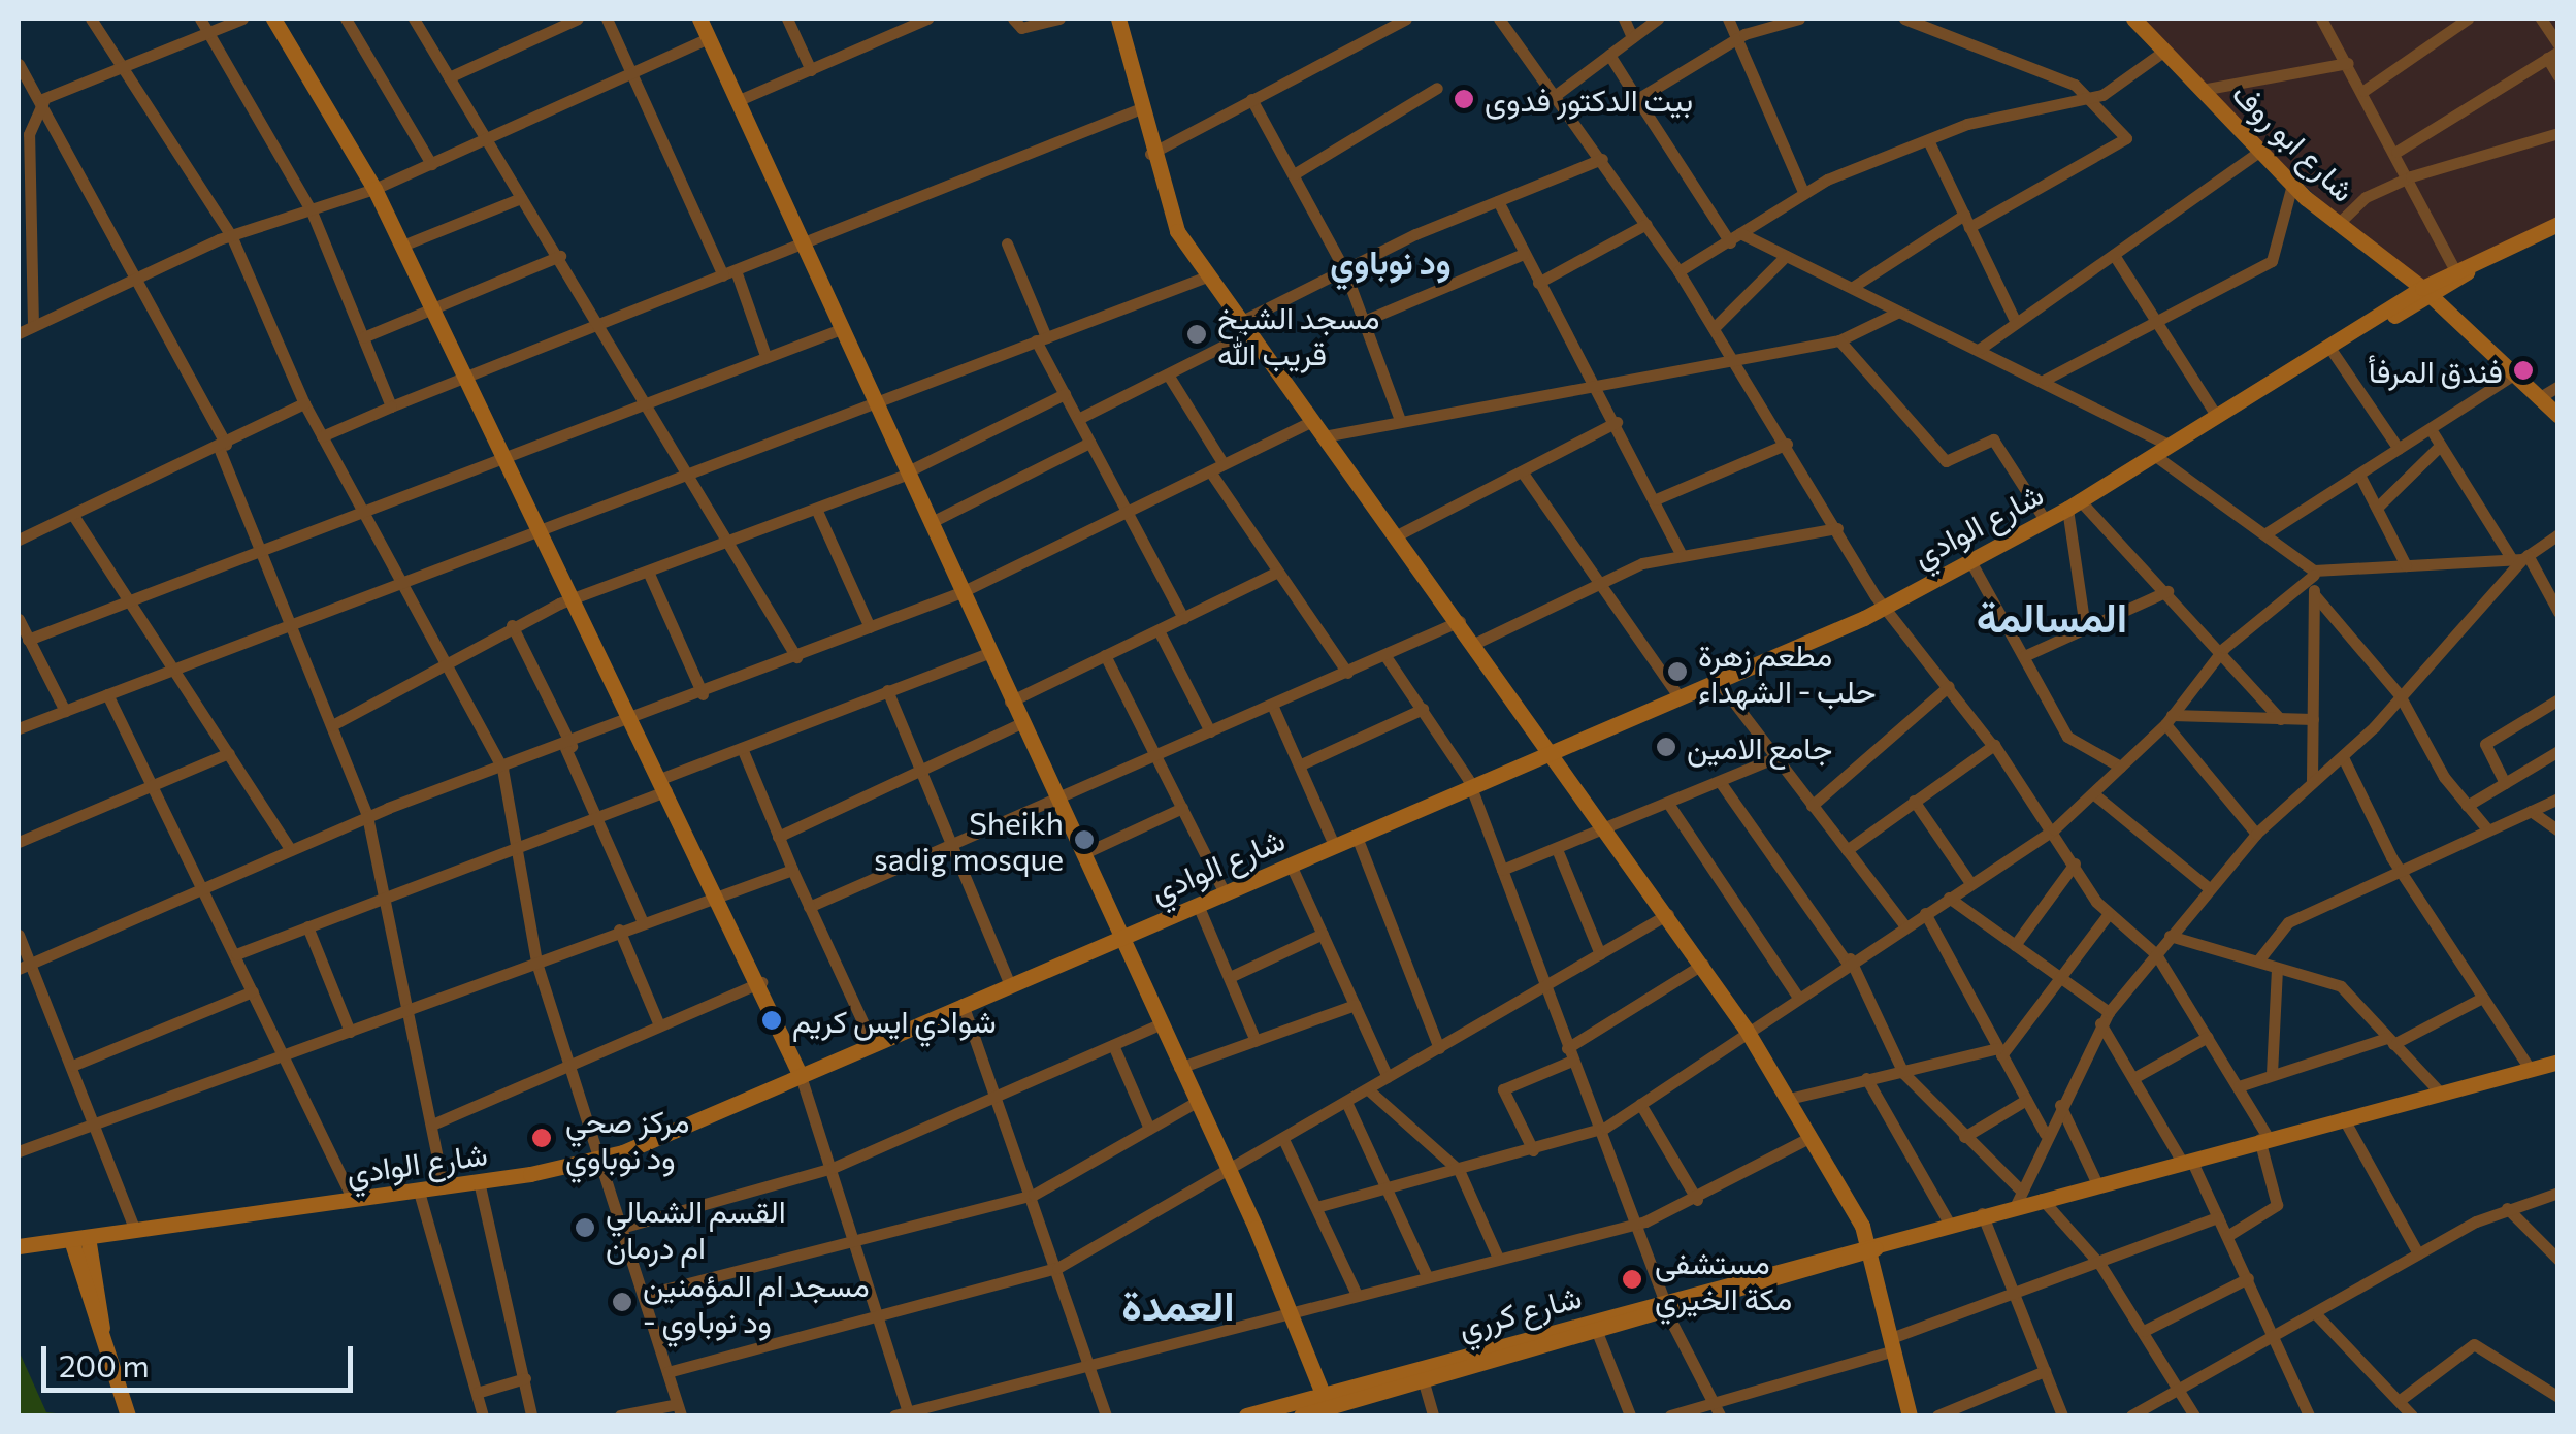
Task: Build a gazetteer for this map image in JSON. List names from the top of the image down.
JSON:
{
  "streets": {
    "street": ["شارع ابو روف", "شارع الوادي", "شارع كرري"]
  },
  "crossings": [
    ["شارع ابو روف", "شارع الوادي"]
  ],
  "districts": ["ود نوباوي", "المسالمة", "العمدة"],
  "places": [
    "بيت الدكتور فدوى",
    "مسجد الشيخ قريب الله",
    "فندق المرفأ",
    "مطعم زهرة حلب - الشهداء",
    "جامع الامين",
    "Sheikh sadig mosque",
    "شوادي ايس كريم",
    "مركز صحي ود نوباوي",
    "القسم الشمالي ام درمان",
    "مستشفى مكة الخيري",
    "مسجد ام المؤمنين - ود نوباوي"
  ],
  "scale_bar": "200 m"
}
